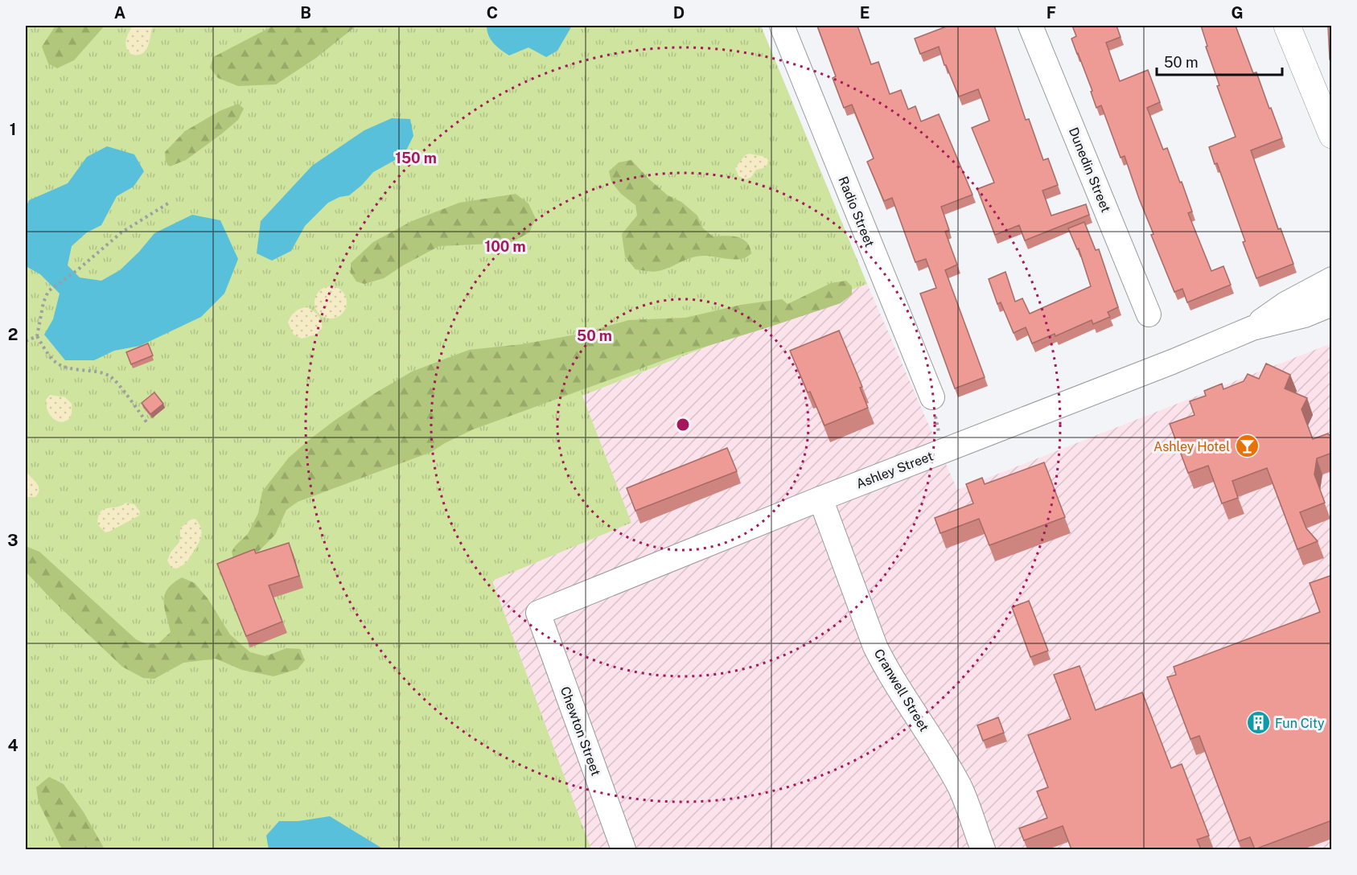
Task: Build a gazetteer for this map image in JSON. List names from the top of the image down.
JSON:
{
  "streets": {
    "street": [
      "Dunedin Street",
      "Radio Street",
      "Ashley Street",
      "Cranwell Street",
      "Chewton Street"
    ]
  },
  "crossings": [
    ["Ashley Street", "Cranwell Street"],
    ["Ashley Street", "Chewton Street"]
  ],
  "places": {
    "bar": ["Ashley Hotel"],
    "building": ["Fun City"]
  },
  "scale_bar": "50 m",
  "grid": {
    "columns": [
      "A",
      "B",
      "C",
      "D",
      "E",
      "F",
      "G"
    ],
    "rows": [
      "1",
      "2",
      "3",
      "4"
    ]
  },
  "rings": ["150 m", "100 m", "50 m"]
}
